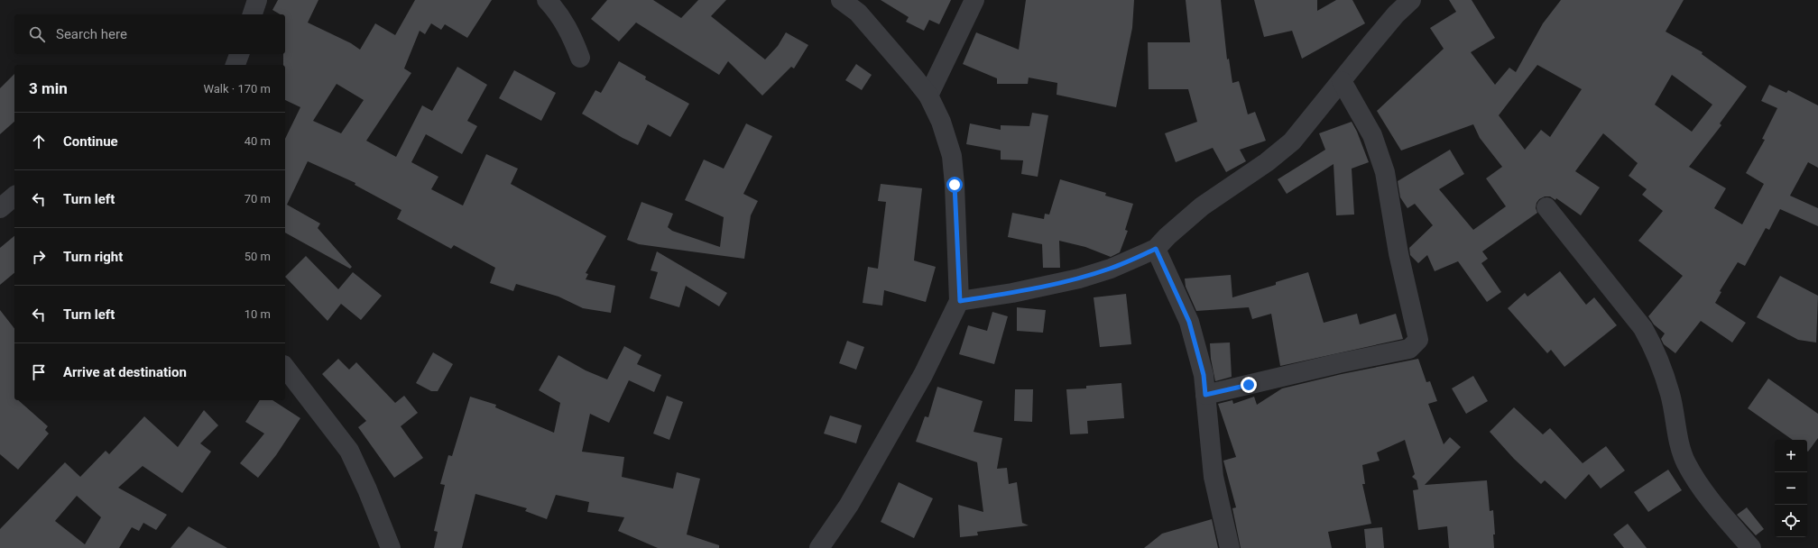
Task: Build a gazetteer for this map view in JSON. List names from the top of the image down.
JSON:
{
  "page": {
    "search": "Search here",
    "heading": ["3 min", "Walk · 170 m"],
    "list": [
      ["Continue", "40 m"],
      ["Turn left", "70 m"],
      ["Turn right", "50 m"],
      ["Turn left", "10 m"],
      "Arrive at destination"
    ],
    "map_buttons": ["+", "−"]
  }
}
